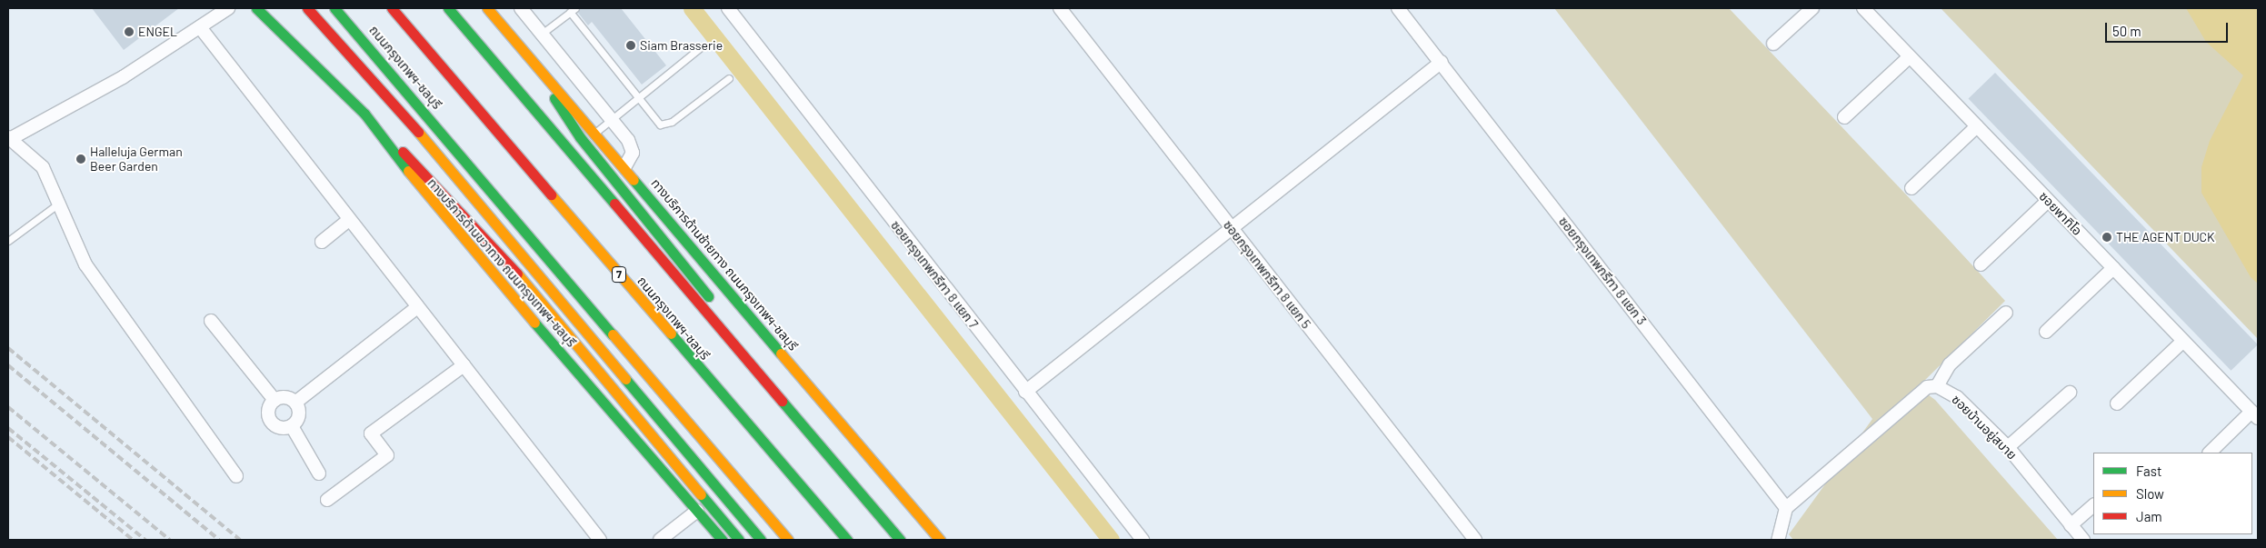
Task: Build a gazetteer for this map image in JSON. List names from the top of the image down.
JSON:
{
  "streets": {
    "main road": [
      "ถนนกรุงเทพฯ-ชลบุรี",
      "ทางบริการด้านขวาทาง ถนนกรุงเทพฯ-ชลบุรี",
      "ทางบริการด้านซ้ายทาง ถนนกรุงเทพฯ-ชลบุรี",
      "7"
    ],
    "street": [
      "ซอยพาทิโอ",
      "ซอยกรุงเทพกรีฑา 8 แยก 3",
      "ซอยกรุงเทพกรีฑา 8 แยก 7",
      "ซอยกรุงเทพกรีฑา 8 แยก 5",
      "ซอยบ้านอยู่สบาย"
    ]
  },
  "places": [
    "ENGEL",
    "Siam Brasserie",
    "Halleluja German Beer Garden",
    "THE AGENT DUCK"
  ],
  "legend": ["Fast", "Slow", "Jam"],
  "scale_bar": "50 m"
}
